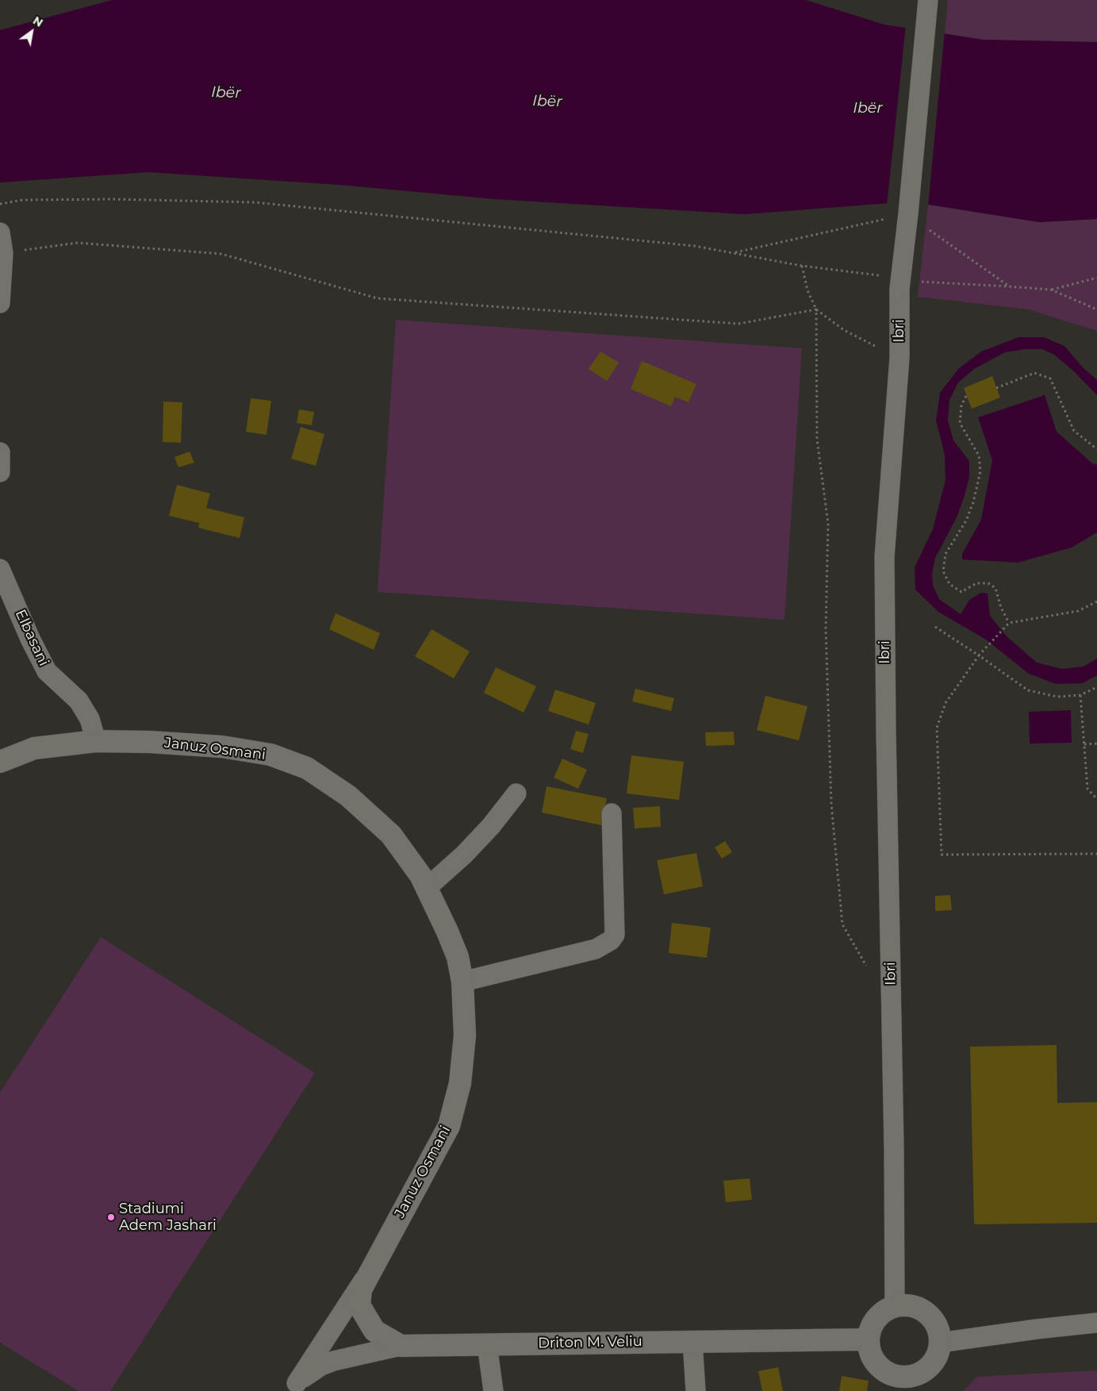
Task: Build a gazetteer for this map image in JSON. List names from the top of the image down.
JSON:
{
  "streets": {
    "street": [
      "Ibri",
      "Elbasani",
      "Januz Osmani",
      "Driton M. Veliu"
    ]
  },
  "crossings": [
    ["Ibri", "Driton M. Veliu"],
    ["Elbasani", "Januz Osmani"],
    ["Januz Osmani", "Driton M. Veliu"]
  ],
  "water": ["Ibër"],
  "places": ["Stadiumi Adem Jashari"],
  "north": "top right"
}
